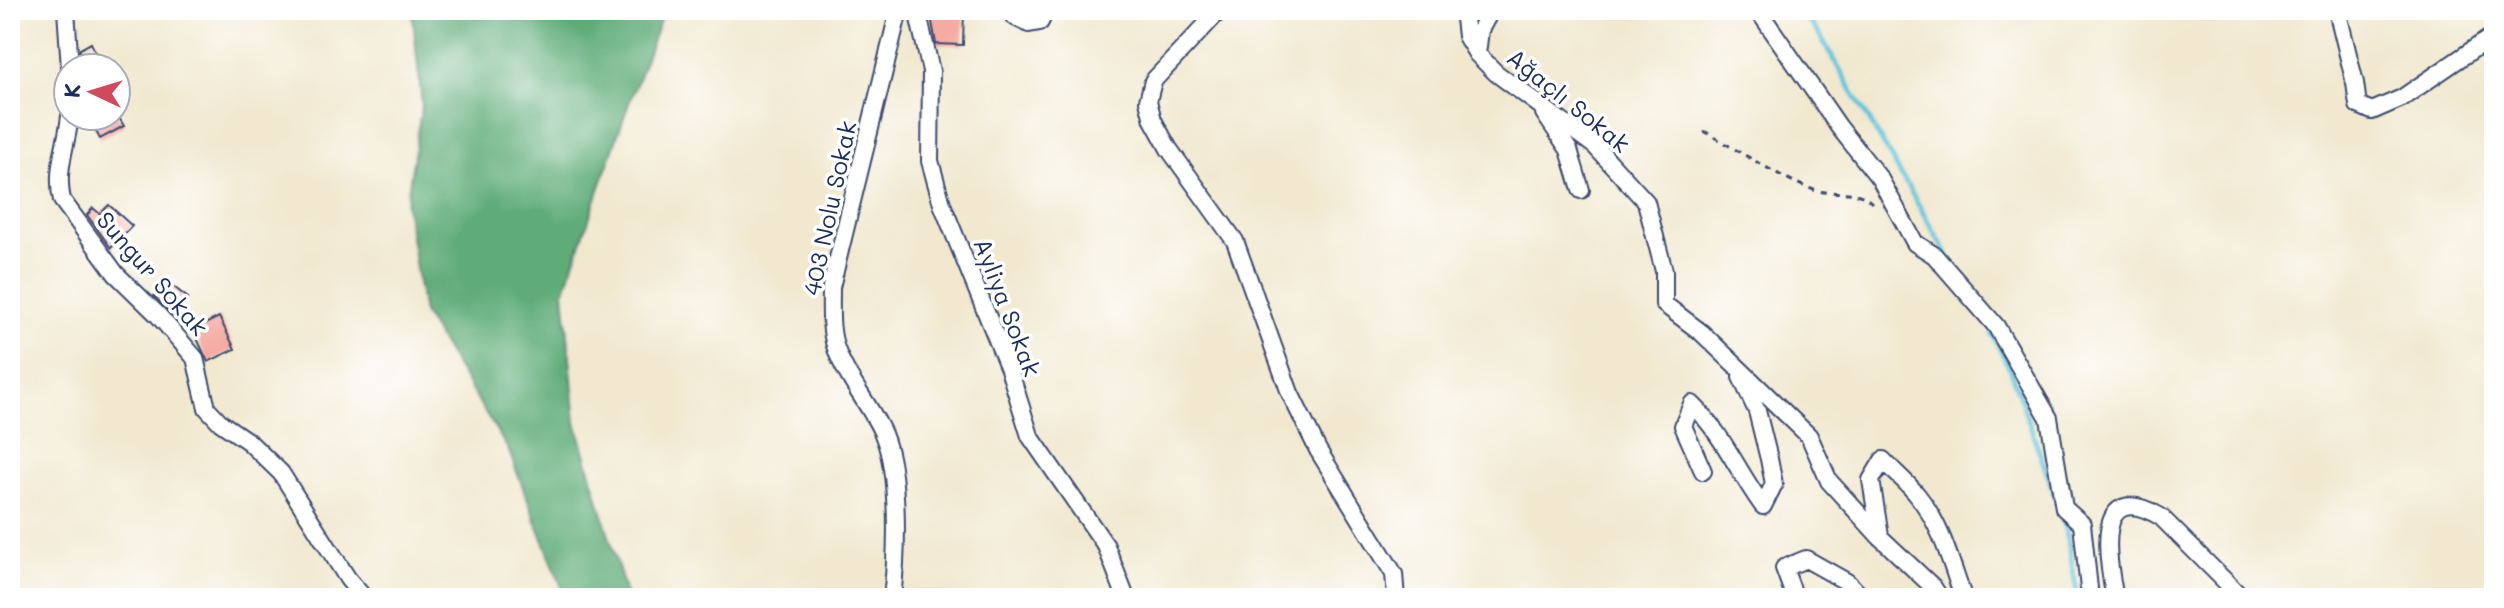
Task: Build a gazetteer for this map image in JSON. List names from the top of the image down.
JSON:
{
  "streets": {
    "street": [
      "Ağaçlı Sokak",
      "403 Nolu Sokak",
      "Sungur Sokak",
      "Ayliya Sokak"
    ]
  },
  "north": "left"
}
